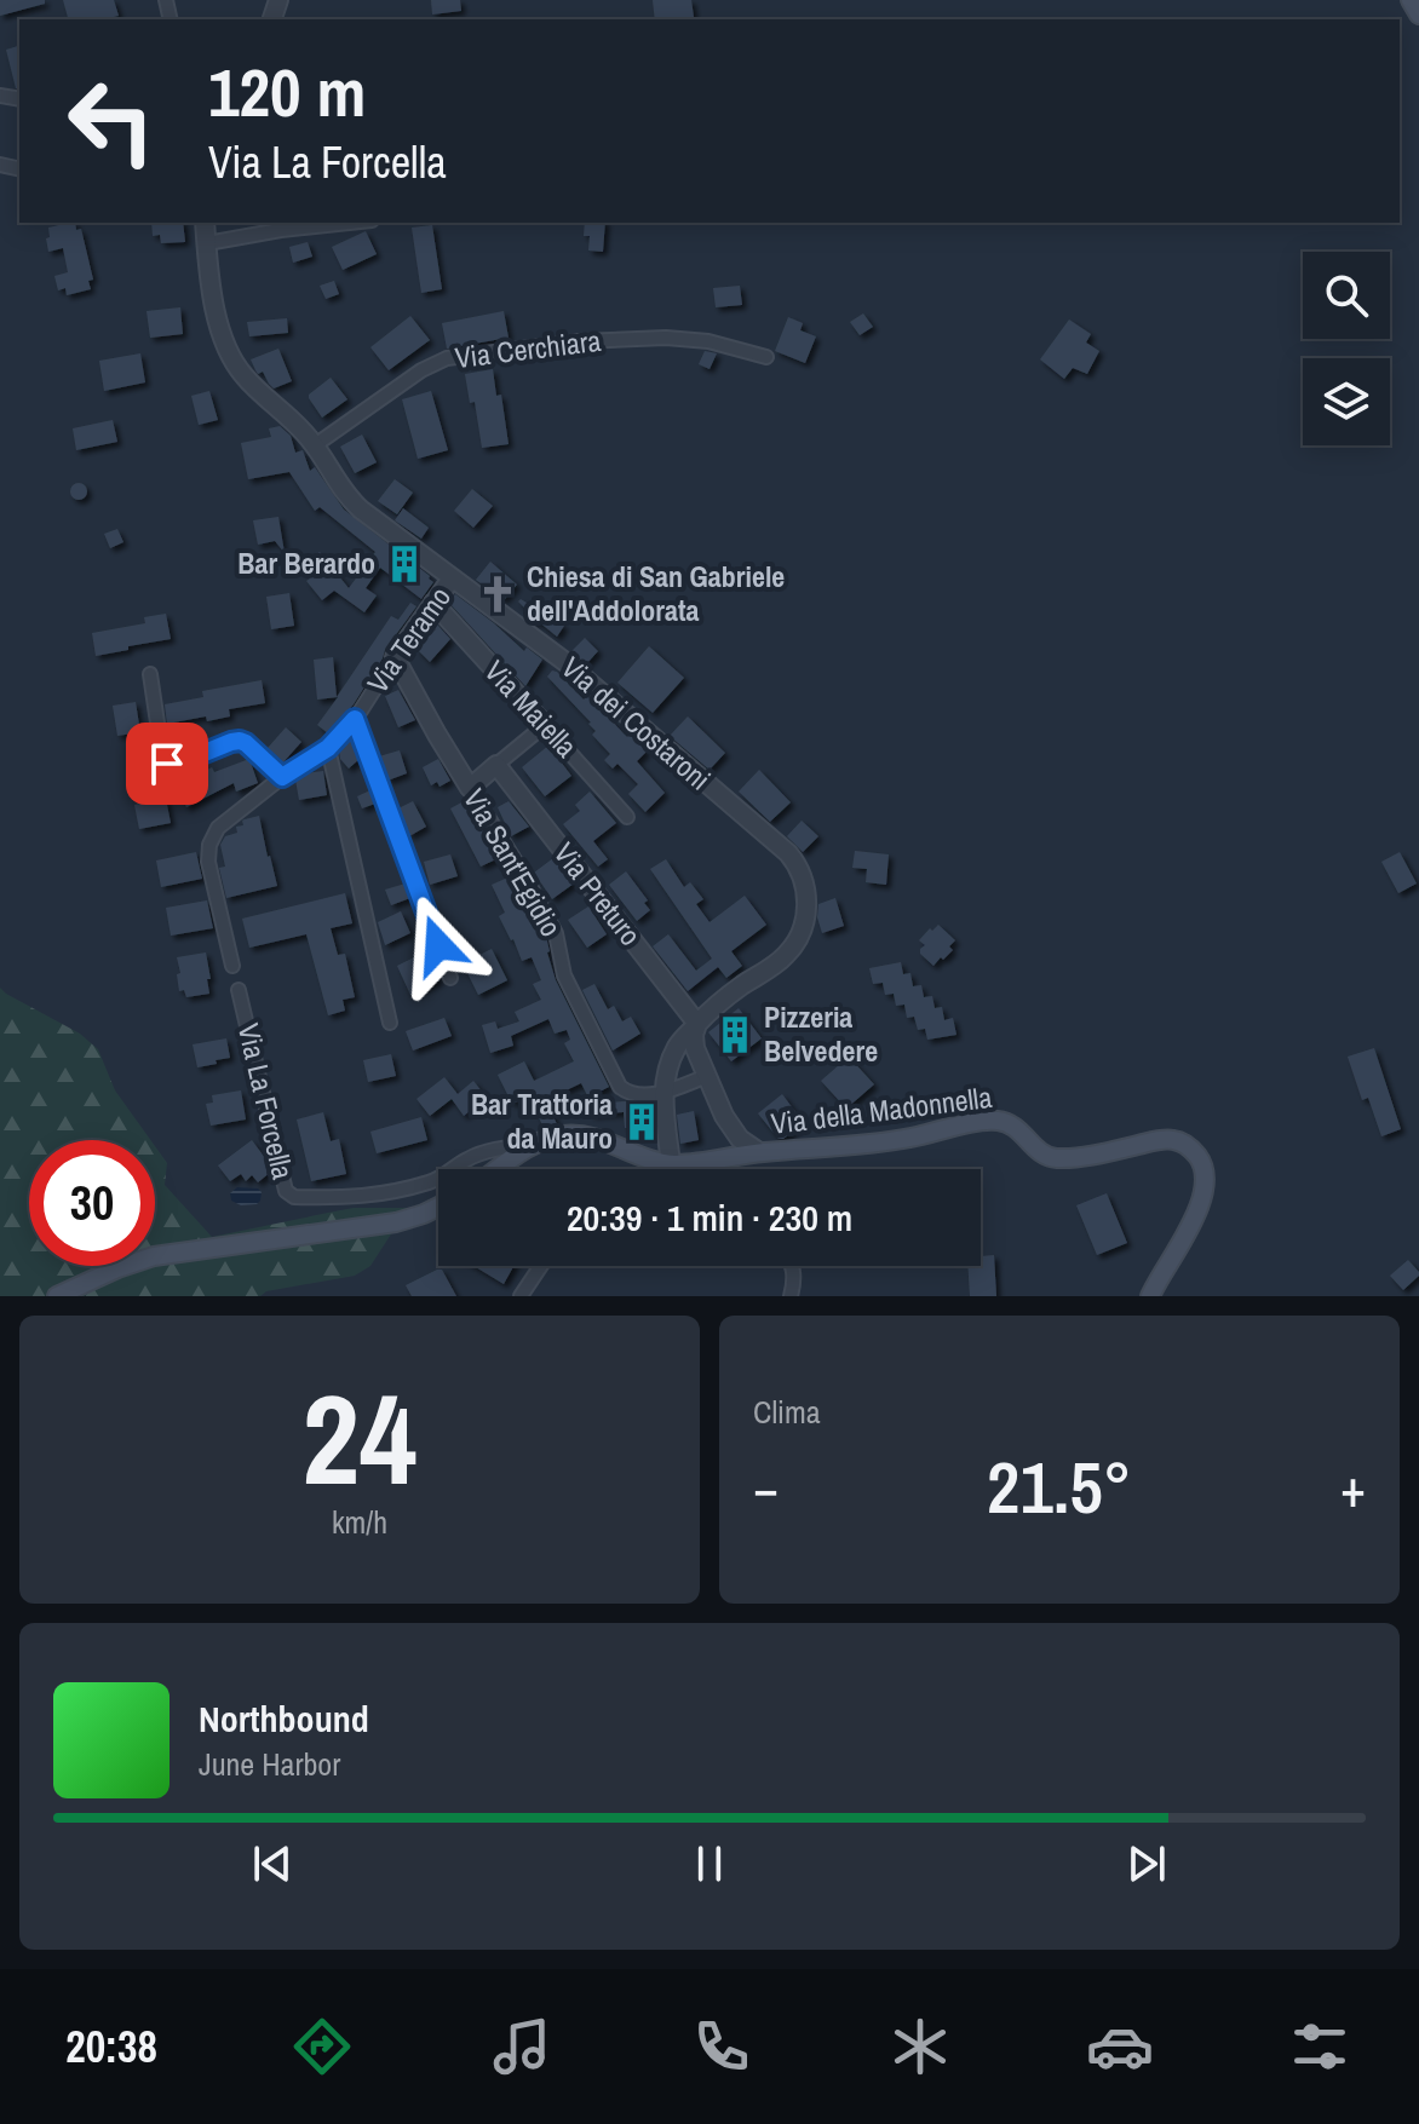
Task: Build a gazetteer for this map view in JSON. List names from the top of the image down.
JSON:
{
  "streets": {
    "main road": ["Via della Madonnella"],
    "street": [
      "Via Cerchiara",
      "Via Teramo",
      "Via Maiella",
      "Via dei Costaroni",
      "Via Sant'Egidio",
      "Via Preturo",
      "Via La Forcella"
    ]
  },
  "crossings": [
    ["Via Cerchiara", "Via dei Costaroni"],
    ["Via Teramo", "Via Maiella"],
    ["Via Teramo", "Via dei Costaroni"],
    ["Via Teramo", "Via Sant'Egidio"],
    ["Via dei Costaroni", "Via Preturo"],
    ["Via La Forcella", "Via della Madonnella"]
  ],
  "places": {
    "building": ["Bar Berardo", "Pizzeria Belvedere", "Bar Trattoria da Mauro"],
    "church": ["Chiesa di San Gabriele dell'Addolorata"]
  },
  "page": {
    "turn": ["120 m", "Via La Forcella"],
    "limit": "30",
    "trip": "20:39 · 1 min · 230 m",
    "tile": [
      ["24", "km/h"],
      "Clima"
    ],
    "heat": ["−", "21.5°", "+"],
    "song": ["Northbound", "June Harbor"],
    "tabs": "20:38"
  }
}
